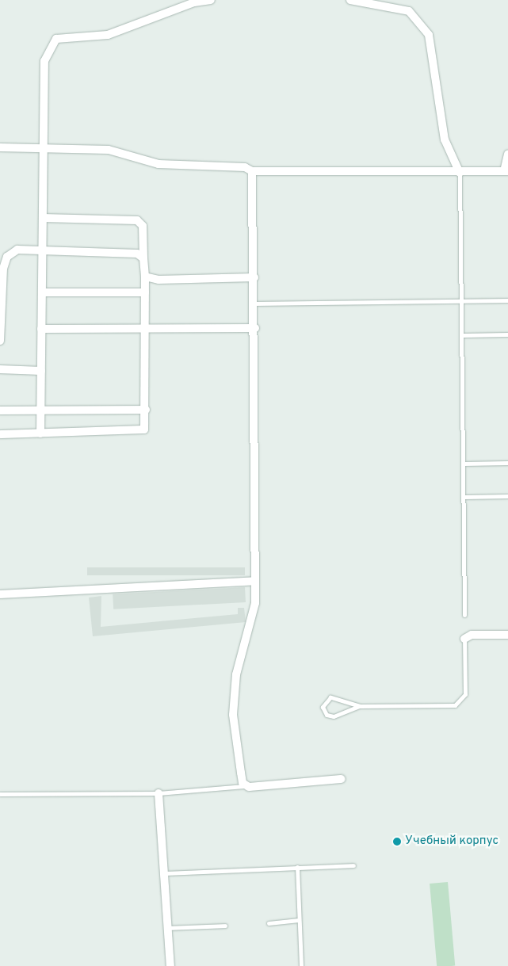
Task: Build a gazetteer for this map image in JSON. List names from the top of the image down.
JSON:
{
  "places": ["Учебный корпус"]
}
